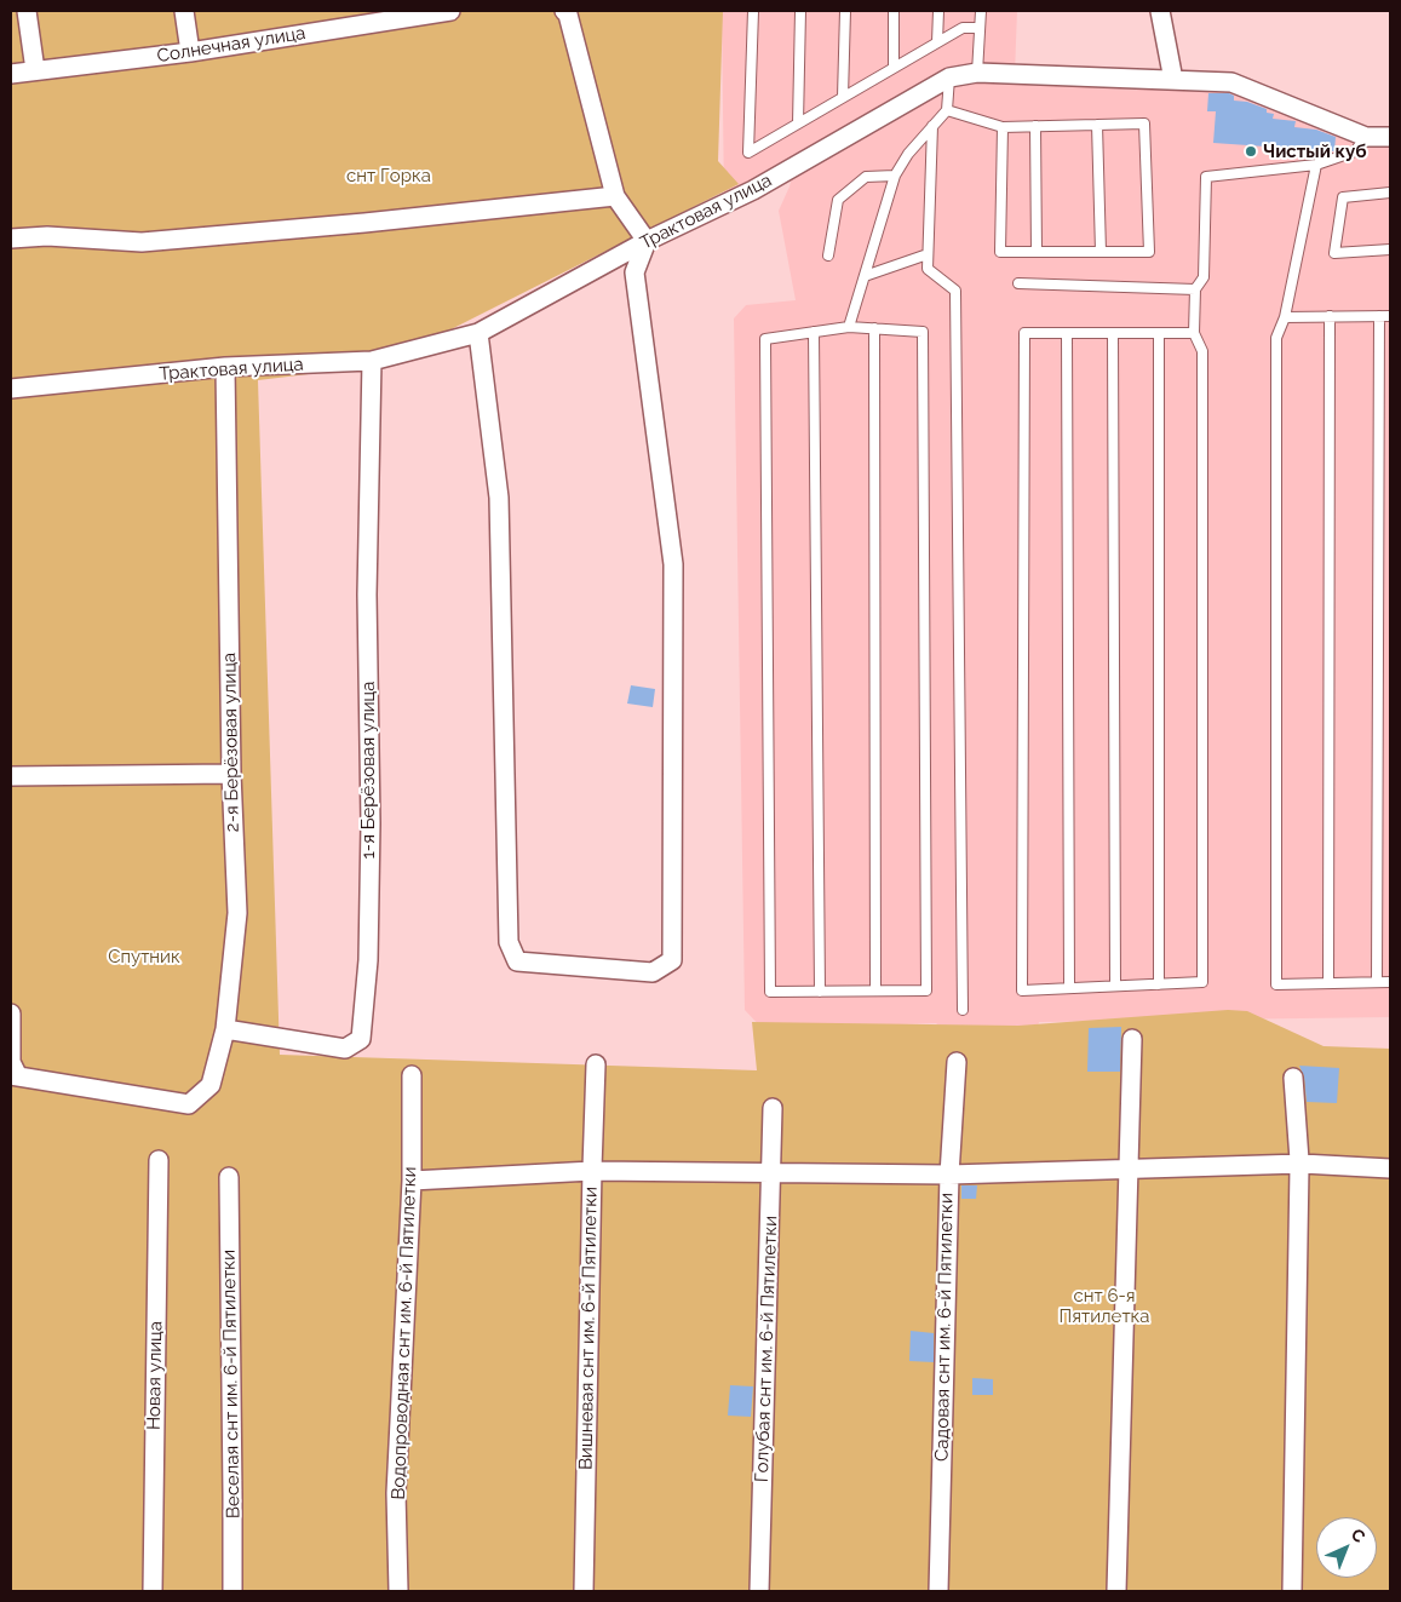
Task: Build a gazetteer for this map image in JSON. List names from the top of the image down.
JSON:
{
  "streets": {
    "street": [
      "Солнечная улица",
      "Трактовая улица",
      "2-я Берёзовая улица",
      "1-я Берёзовая улица",
      "Садовая снт им. 6-й Пятилетки",
      "Вишневая снт им. 6-й Пятилетки",
      "Водопроводная снт им. 6-й Пятилетки",
      "Голубая снт им. 6-й Пятилетки",
      "Новая улица",
      "Веселая снт им. 6-й Пятилетки"
    ]
  },
  "crossings": [
    ["Трактовая улица", "2-я Берёзовая улица"],
    ["Трактовая улица", "1-я Берёзовая улица"],
    ["2-я Берёзовая улица", "1-я Берёзовая улица"]
  ],
  "parks": ["снт Горка", "Спутник", "снт 6-я Пятилетка"],
  "places": ["Чистый куб"],
  "north": "top right"
}
